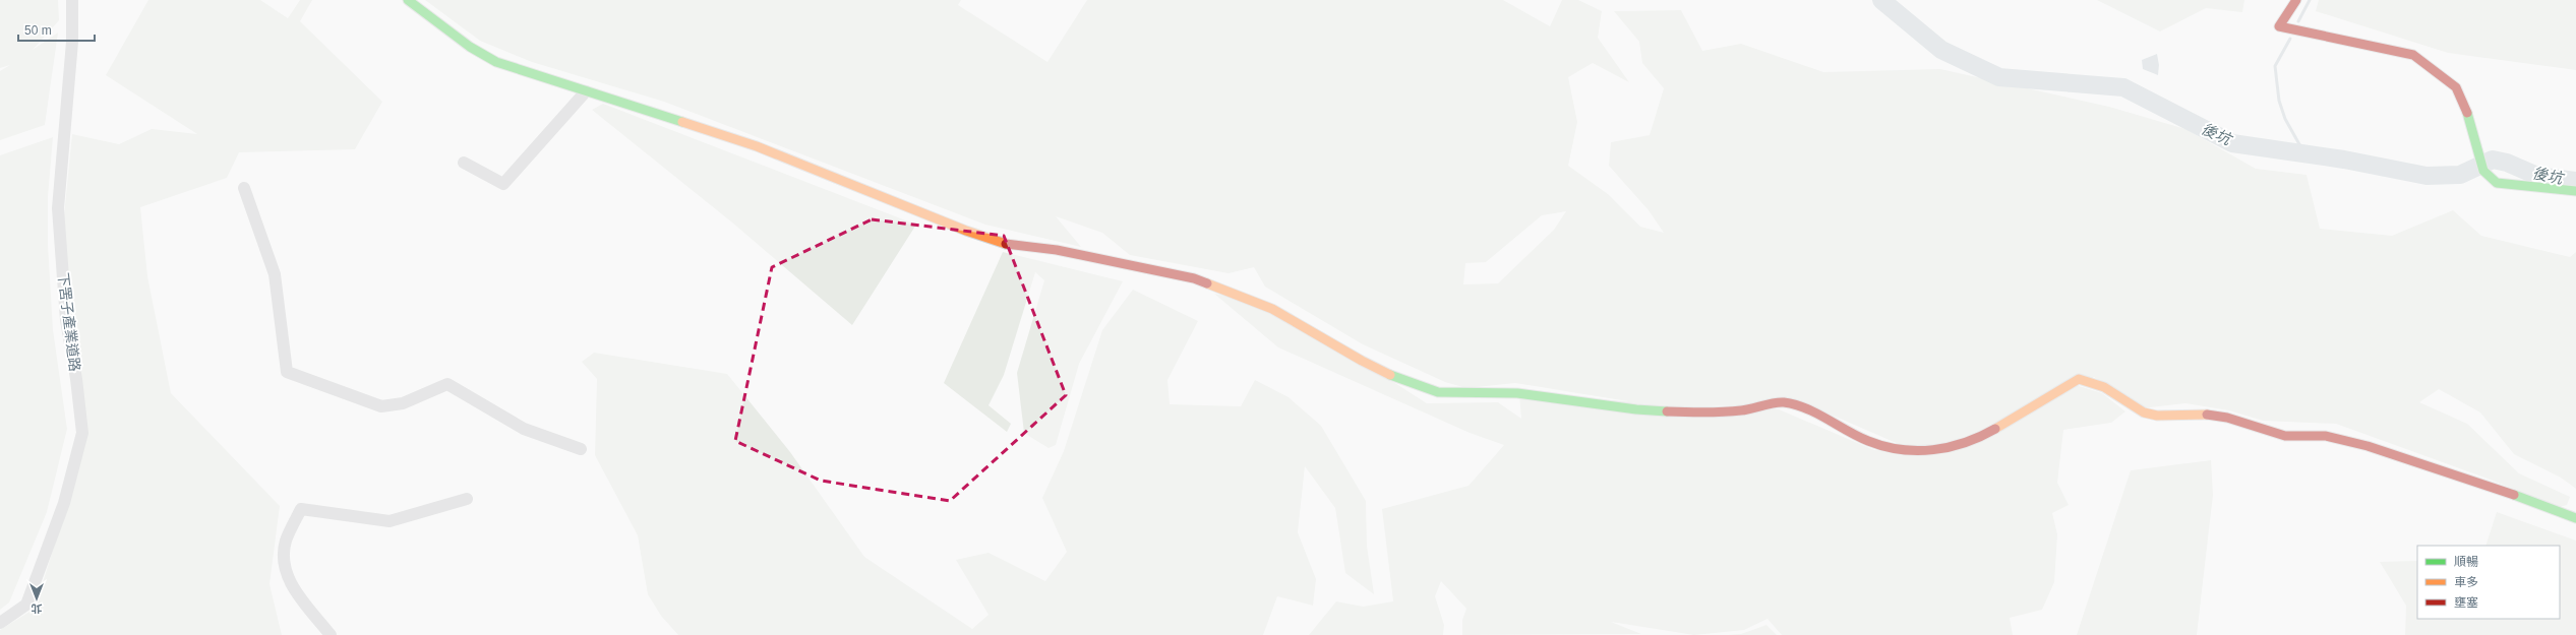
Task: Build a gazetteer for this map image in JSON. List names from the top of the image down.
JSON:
{
  "streets": {
    "street": ["下罟子產業道路"]
  },
  "water": ["後坑"],
  "legend": ["順暢", "車多", "壅塞"],
  "scale_bar": "50 m",
  "north": "bottom"
}
